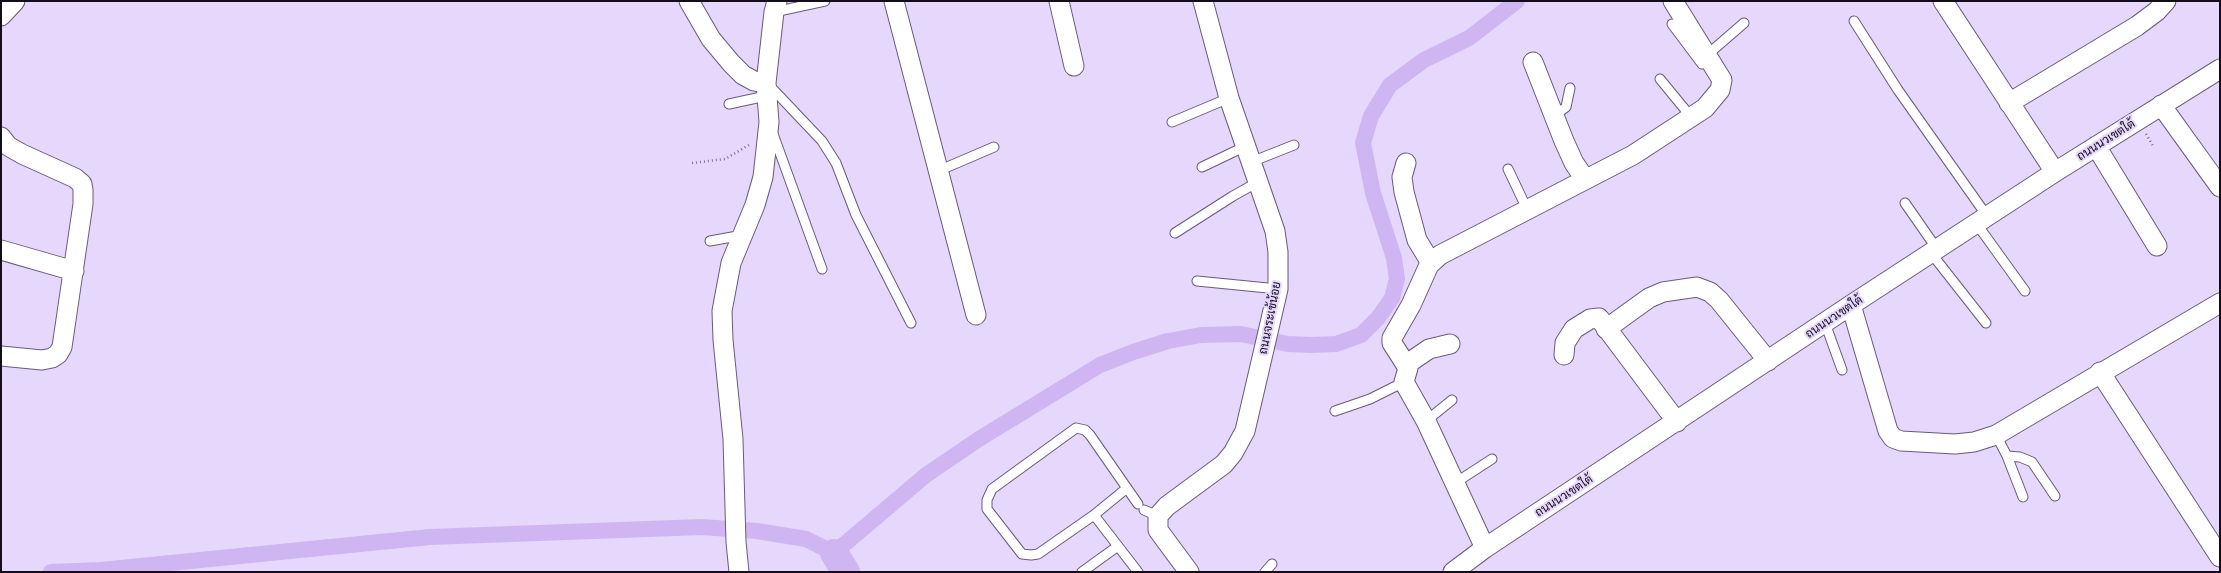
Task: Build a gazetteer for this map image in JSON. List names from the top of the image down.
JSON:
{
  "streets": {
    "street": ["ถนนนวเขตใต้", "ถนนจระเข้น้อย"]
  }
}
